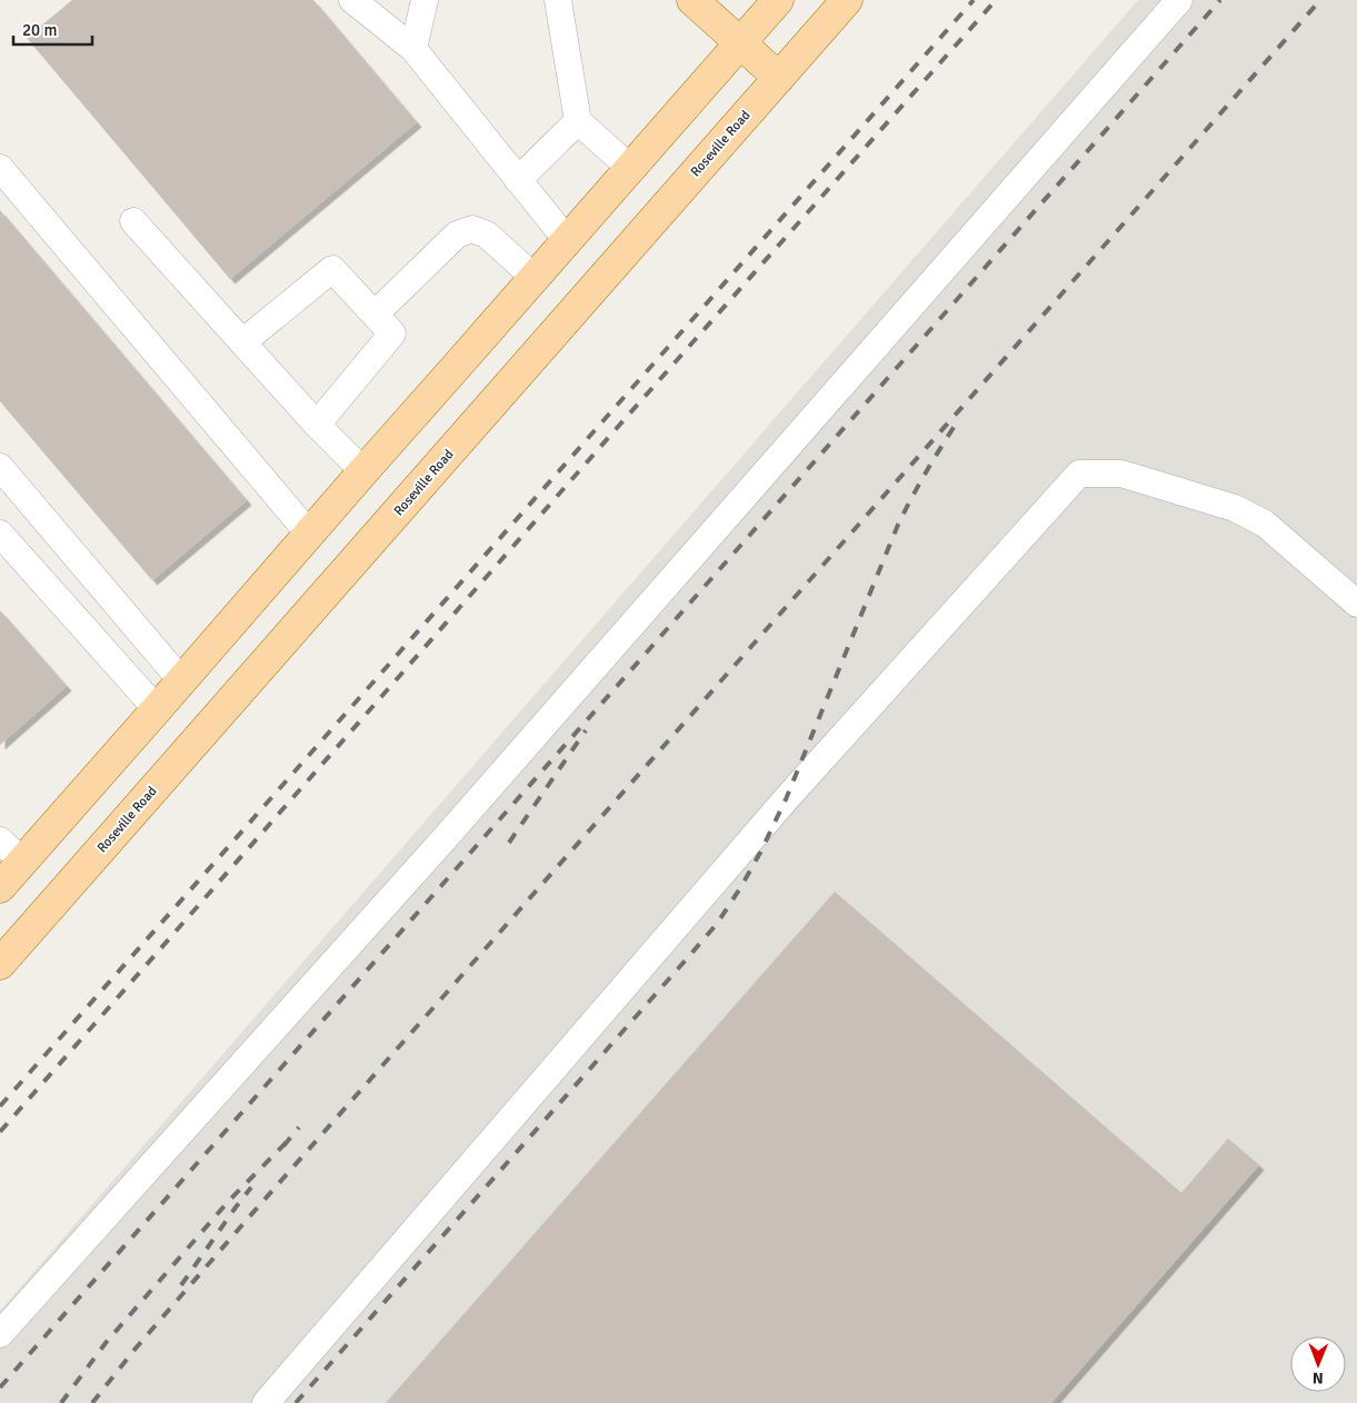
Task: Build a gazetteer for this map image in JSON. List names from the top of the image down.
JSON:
{
  "streets": {
    "main road": ["Roseville Road"]
  },
  "scale_bar": "20 m",
  "north": "bottom"
}
